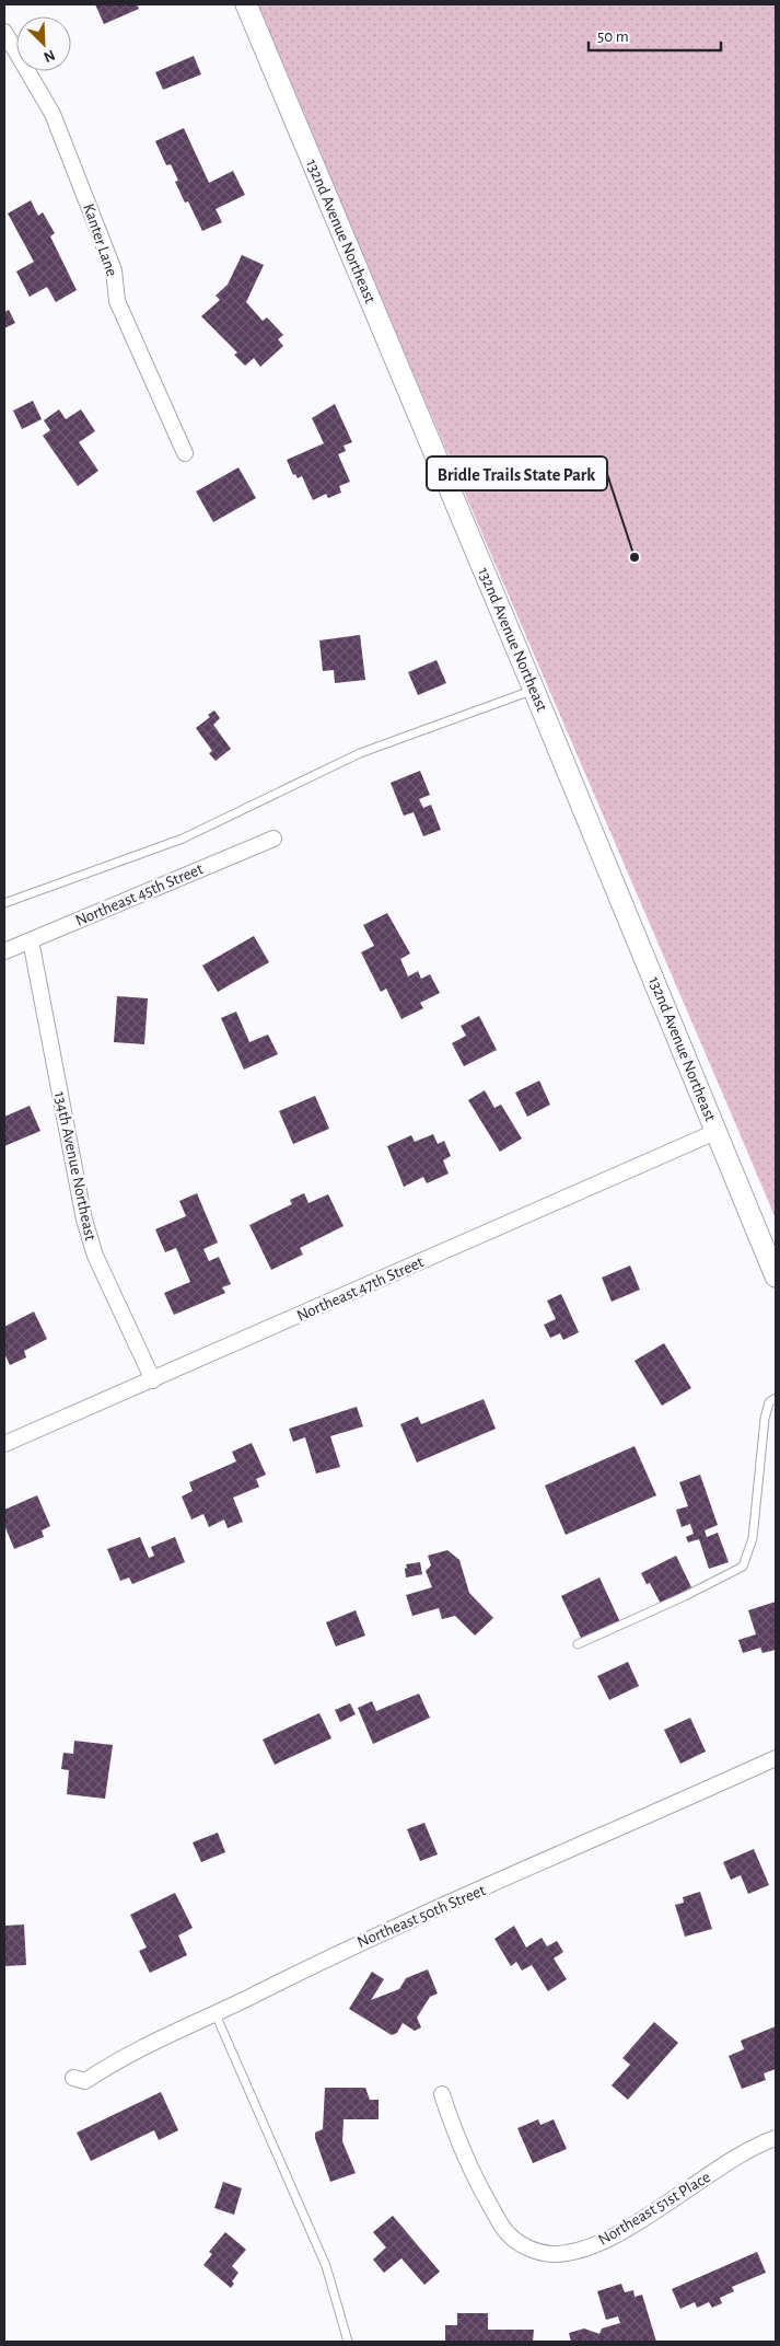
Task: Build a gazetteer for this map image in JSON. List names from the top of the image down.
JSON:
{
  "streets": {
    "street": [
      "132nd Avenue Northeast",
      "Kanter Lane",
      "Northeast 45th Street",
      "134th Avenue Northeast",
      "Northeast 47th Street",
      "Northeast 50th Street",
      "Northeast 51st Place"
    ]
  },
  "crossings": [
    ["132nd Avenue Northeast", "Northeast 47th Street"],
    ["Northeast 45th Street", "134th Avenue Northeast"],
    ["134th Avenue Northeast", "Northeast 47th Street"]
  ],
  "places": ["Bridle Trails State Park"],
  "scale_bar": "50 m",
  "north": "bottom right"
}
